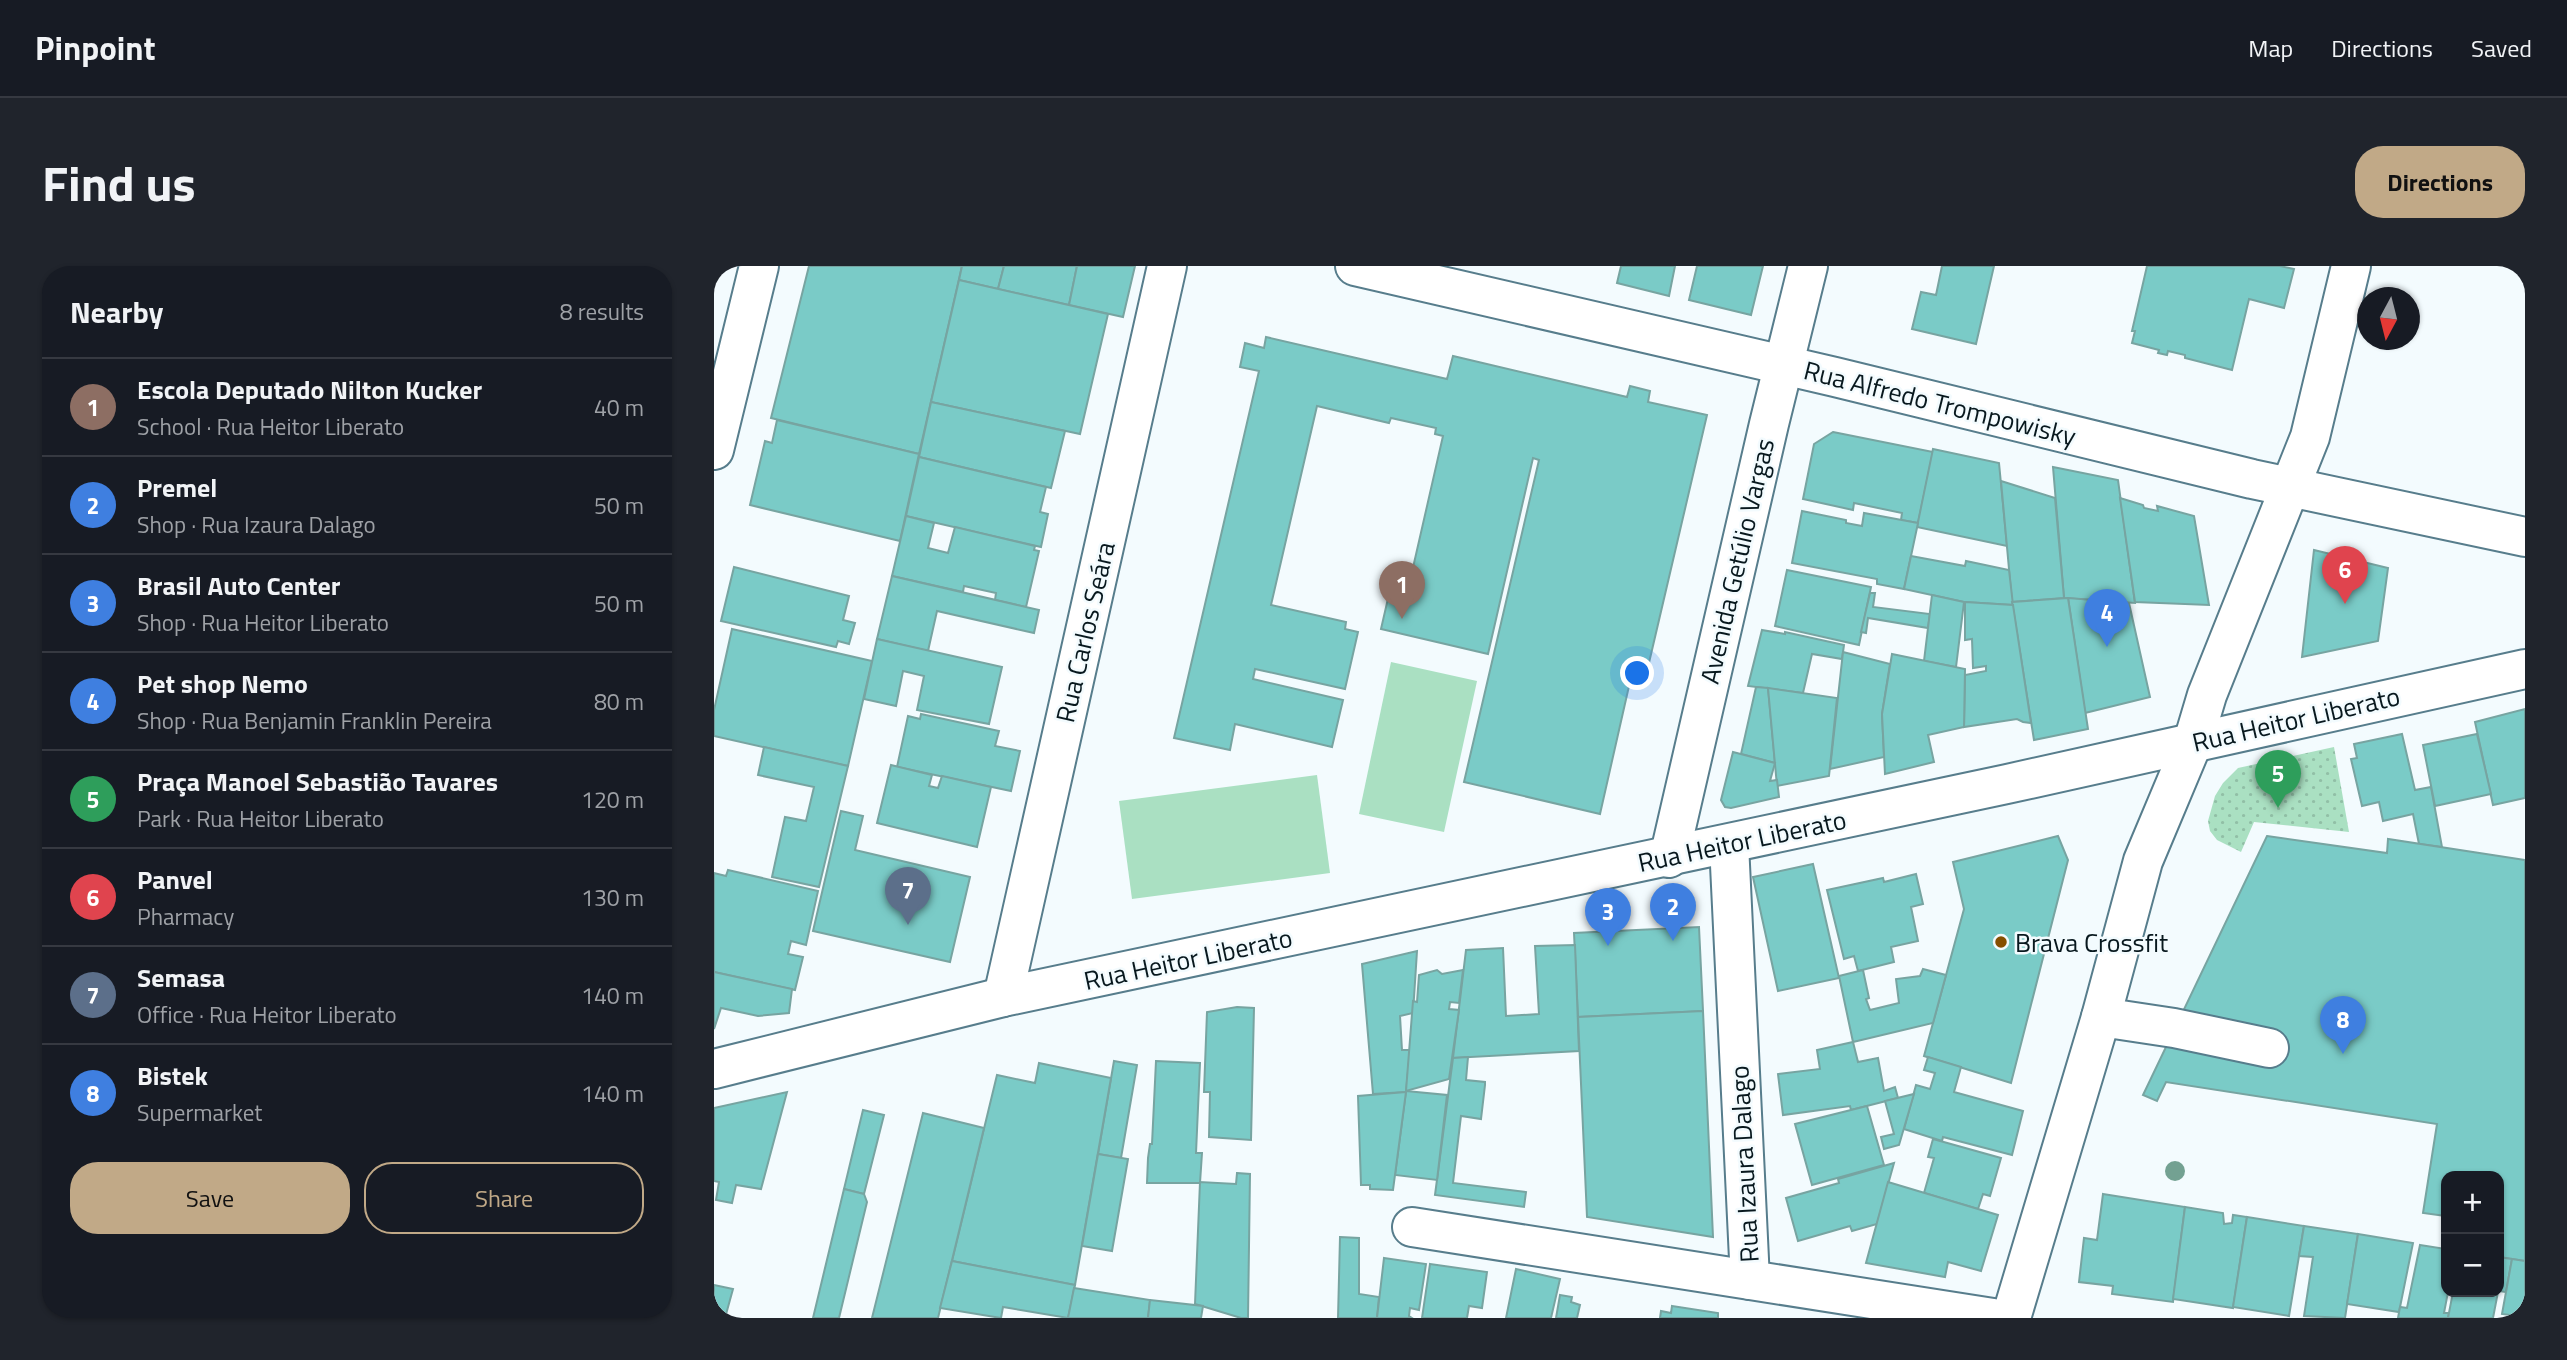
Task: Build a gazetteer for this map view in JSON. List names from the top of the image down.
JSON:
{
  "streets": {
    "main road": [
      "Rua Alfredo Trompowisky",
      "Avenida Getúlio Vargas",
      "Rua Carlos Seára",
      "Rua Heitor Liberato",
      "Rua Izaura Dalago"
    ]
  },
  "crossings": [
    ["Rua Alfredo Trompowisky", "Avenida Getúlio Vargas"],
    ["Avenida Getúlio Vargas", "Rua Heitor Liberato"],
    ["Rua Carlos Seára", "Rua Heitor Liberato"],
    ["Rua Heitor Liberato", "Rua Izaura Dalago"]
  ],
  "places": ["Brava Crossfit"],
  "north": "bottom",
  "page": {
    "header": "Pinpoint",
    "nav": ["Map", "Directions", "Saved"],
    "title": "Find us",
    "buttons": [
      "Directions",
      ["Save", "Share"]
    ],
    "heading": ["Nearby", "8 results"],
    "list": [
      {
        "mark": "1",
        "name": "Escola Deputado Nilton Kucker",
        "note": "School · Rua Heitor Liberato",
        "value": "40 m"
      },
      {
        "mark": "2",
        "name": "Premel",
        "note": "Shop · Rua Izaura Dalago",
        "value": "50 m"
      },
      {
        "mark": "3",
        "name": "Brasil Auto Center",
        "note": "Shop · Rua Heitor Liberato",
        "value": "50 m"
      },
      {
        "mark": "4",
        "name": "Pet shop Nemo",
        "note": "Shop · Rua Benjamin Franklin Pereira",
        "value": "80 m"
      },
      {
        "mark": "5",
        "name": "Praça Manoel Sebastião Tavares",
        "note": "Park · Rua Heitor Liberato",
        "value": "120 m"
      },
      {
        "mark": "6",
        "name": "Panvel",
        "note": "Pharmacy",
        "value": "130 m"
      },
      {
        "mark": "7",
        "name": "Semasa",
        "note": "Office · Rua Heitor Liberato",
        "value": "140 m"
      },
      {
        "mark": "8",
        "name": "Bistek",
        "note": "Supermarket",
        "value": "140 m"
      }
    ],
    "pins": [
      "6",
      "1",
      "4",
      "5",
      "7",
      "2",
      "3",
      "8"
    ],
    "map_buttons": ["+", "−"]
  }
}
